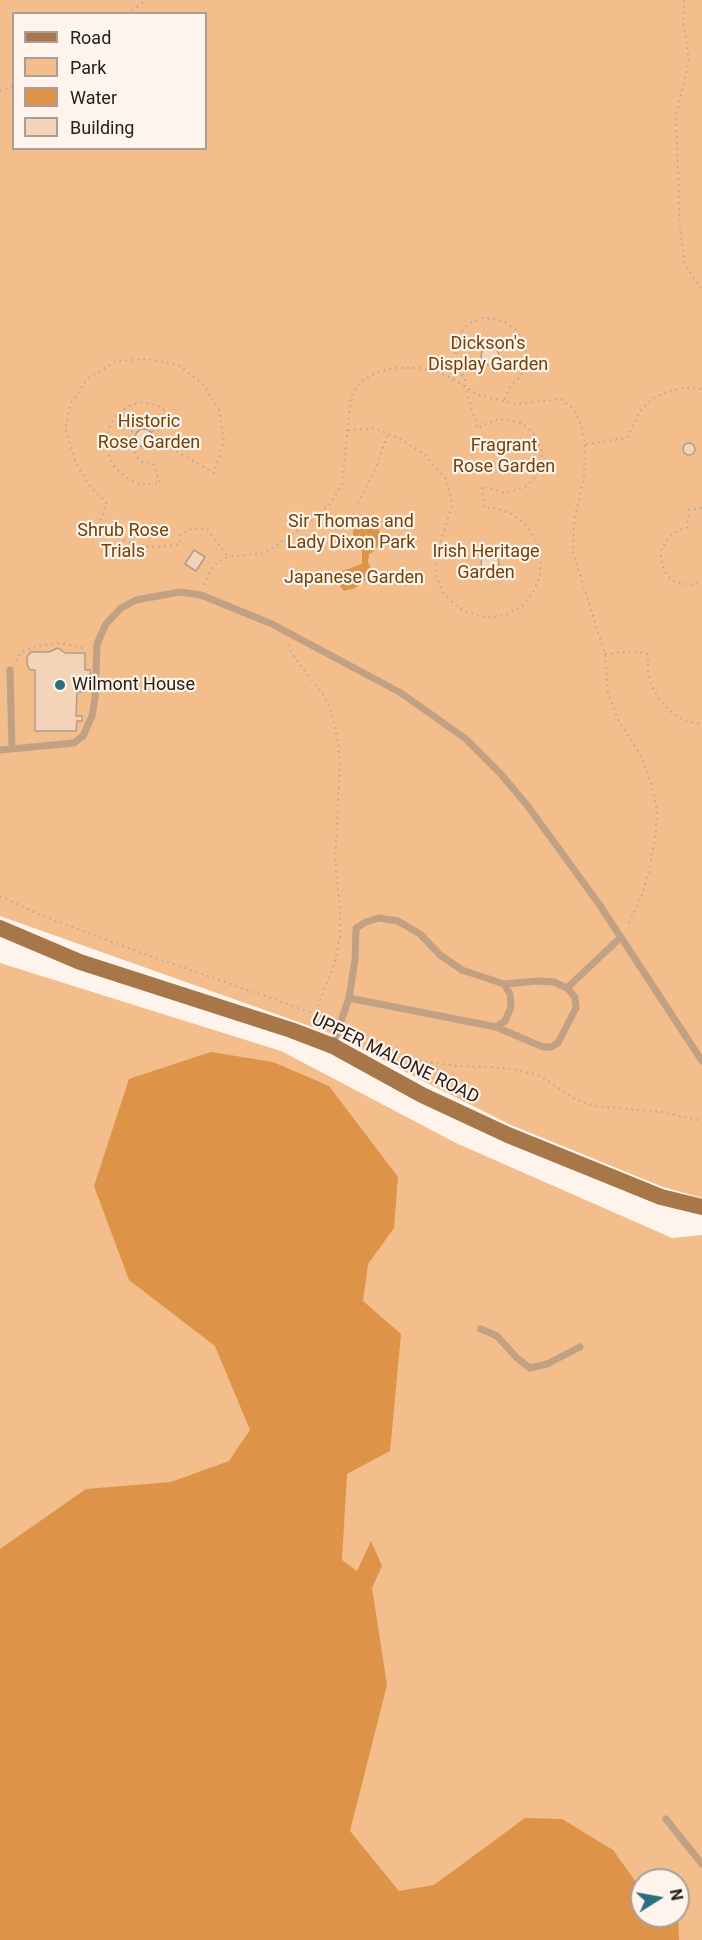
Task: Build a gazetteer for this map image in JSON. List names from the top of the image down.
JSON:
{
  "streets": {
    "main road": ["UPPER MALONE ROAD"]
  },
  "parks": [
    "Dickson's Display Garden",
    "Historic Rose Garden",
    "Fragrant Rose Garden",
    "Sir Thomas and Lady Dixon Park",
    "Shrub Rose Trials",
    "Irish Heritage Garden",
    "Japanese Garden"
  ],
  "places": ["Wilmont House"],
  "legend": [
    "Road",
    "Park",
    "Water",
    "Building"
  ],
  "north": "right"
}
